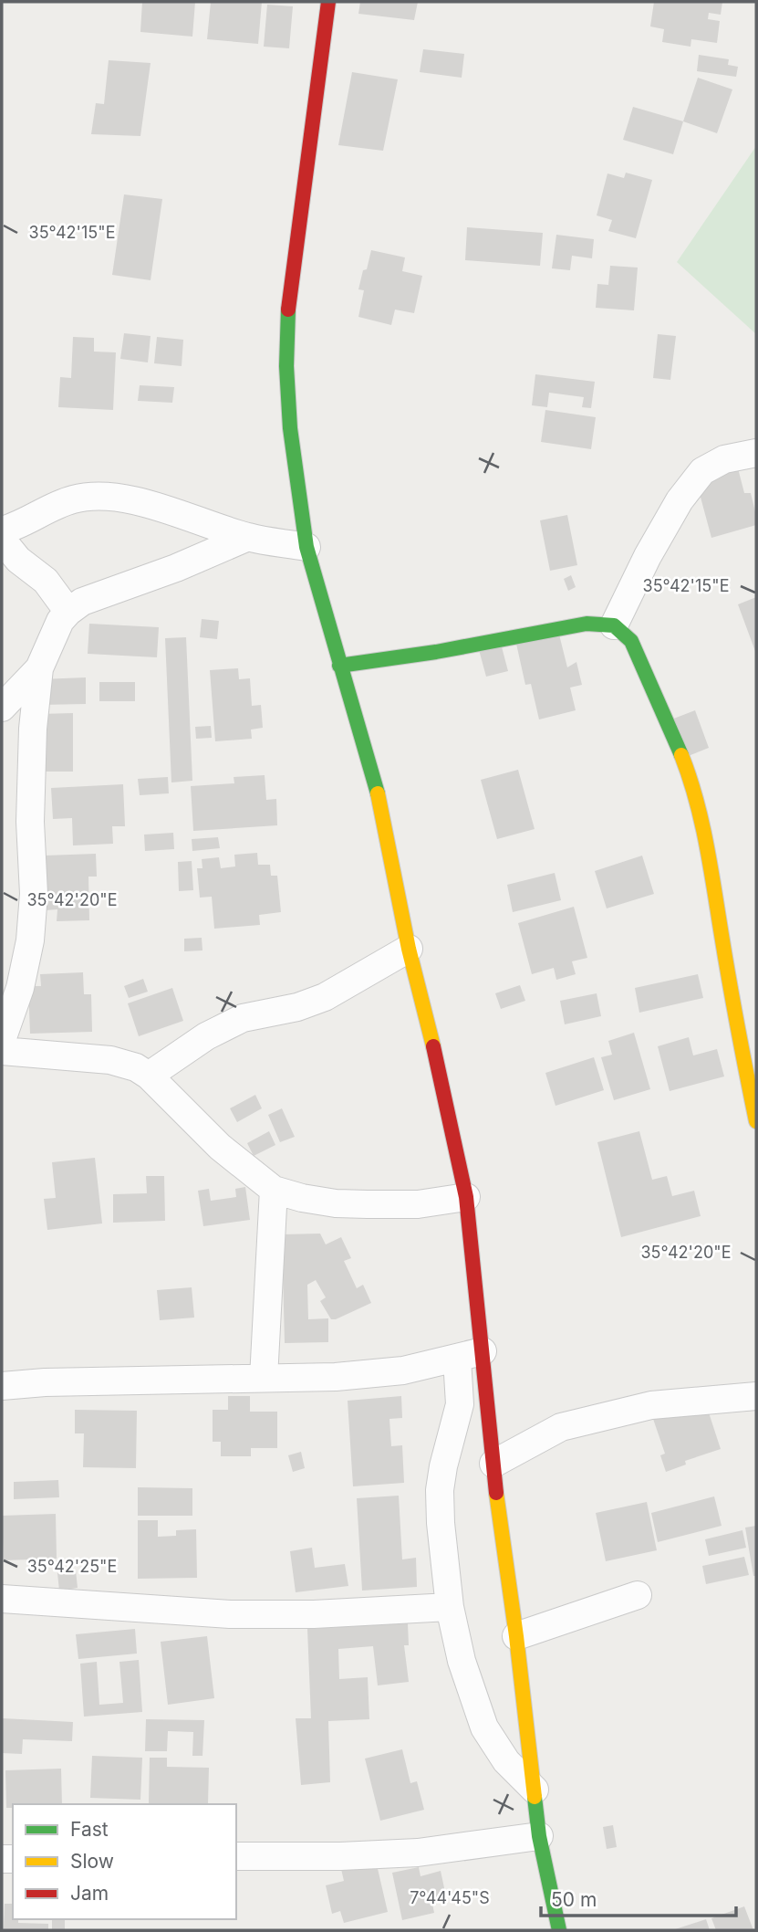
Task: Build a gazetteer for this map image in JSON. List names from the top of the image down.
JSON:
{
  "legend": ["Fast", "Slow", "Jam"],
  "scale_bar": "50 m",
  "coordinates": [
    "35°42'15\"E",
    "35°42'20\"E",
    "35°42'25\"E",
    "7°44'45\"S"
  ]
}
